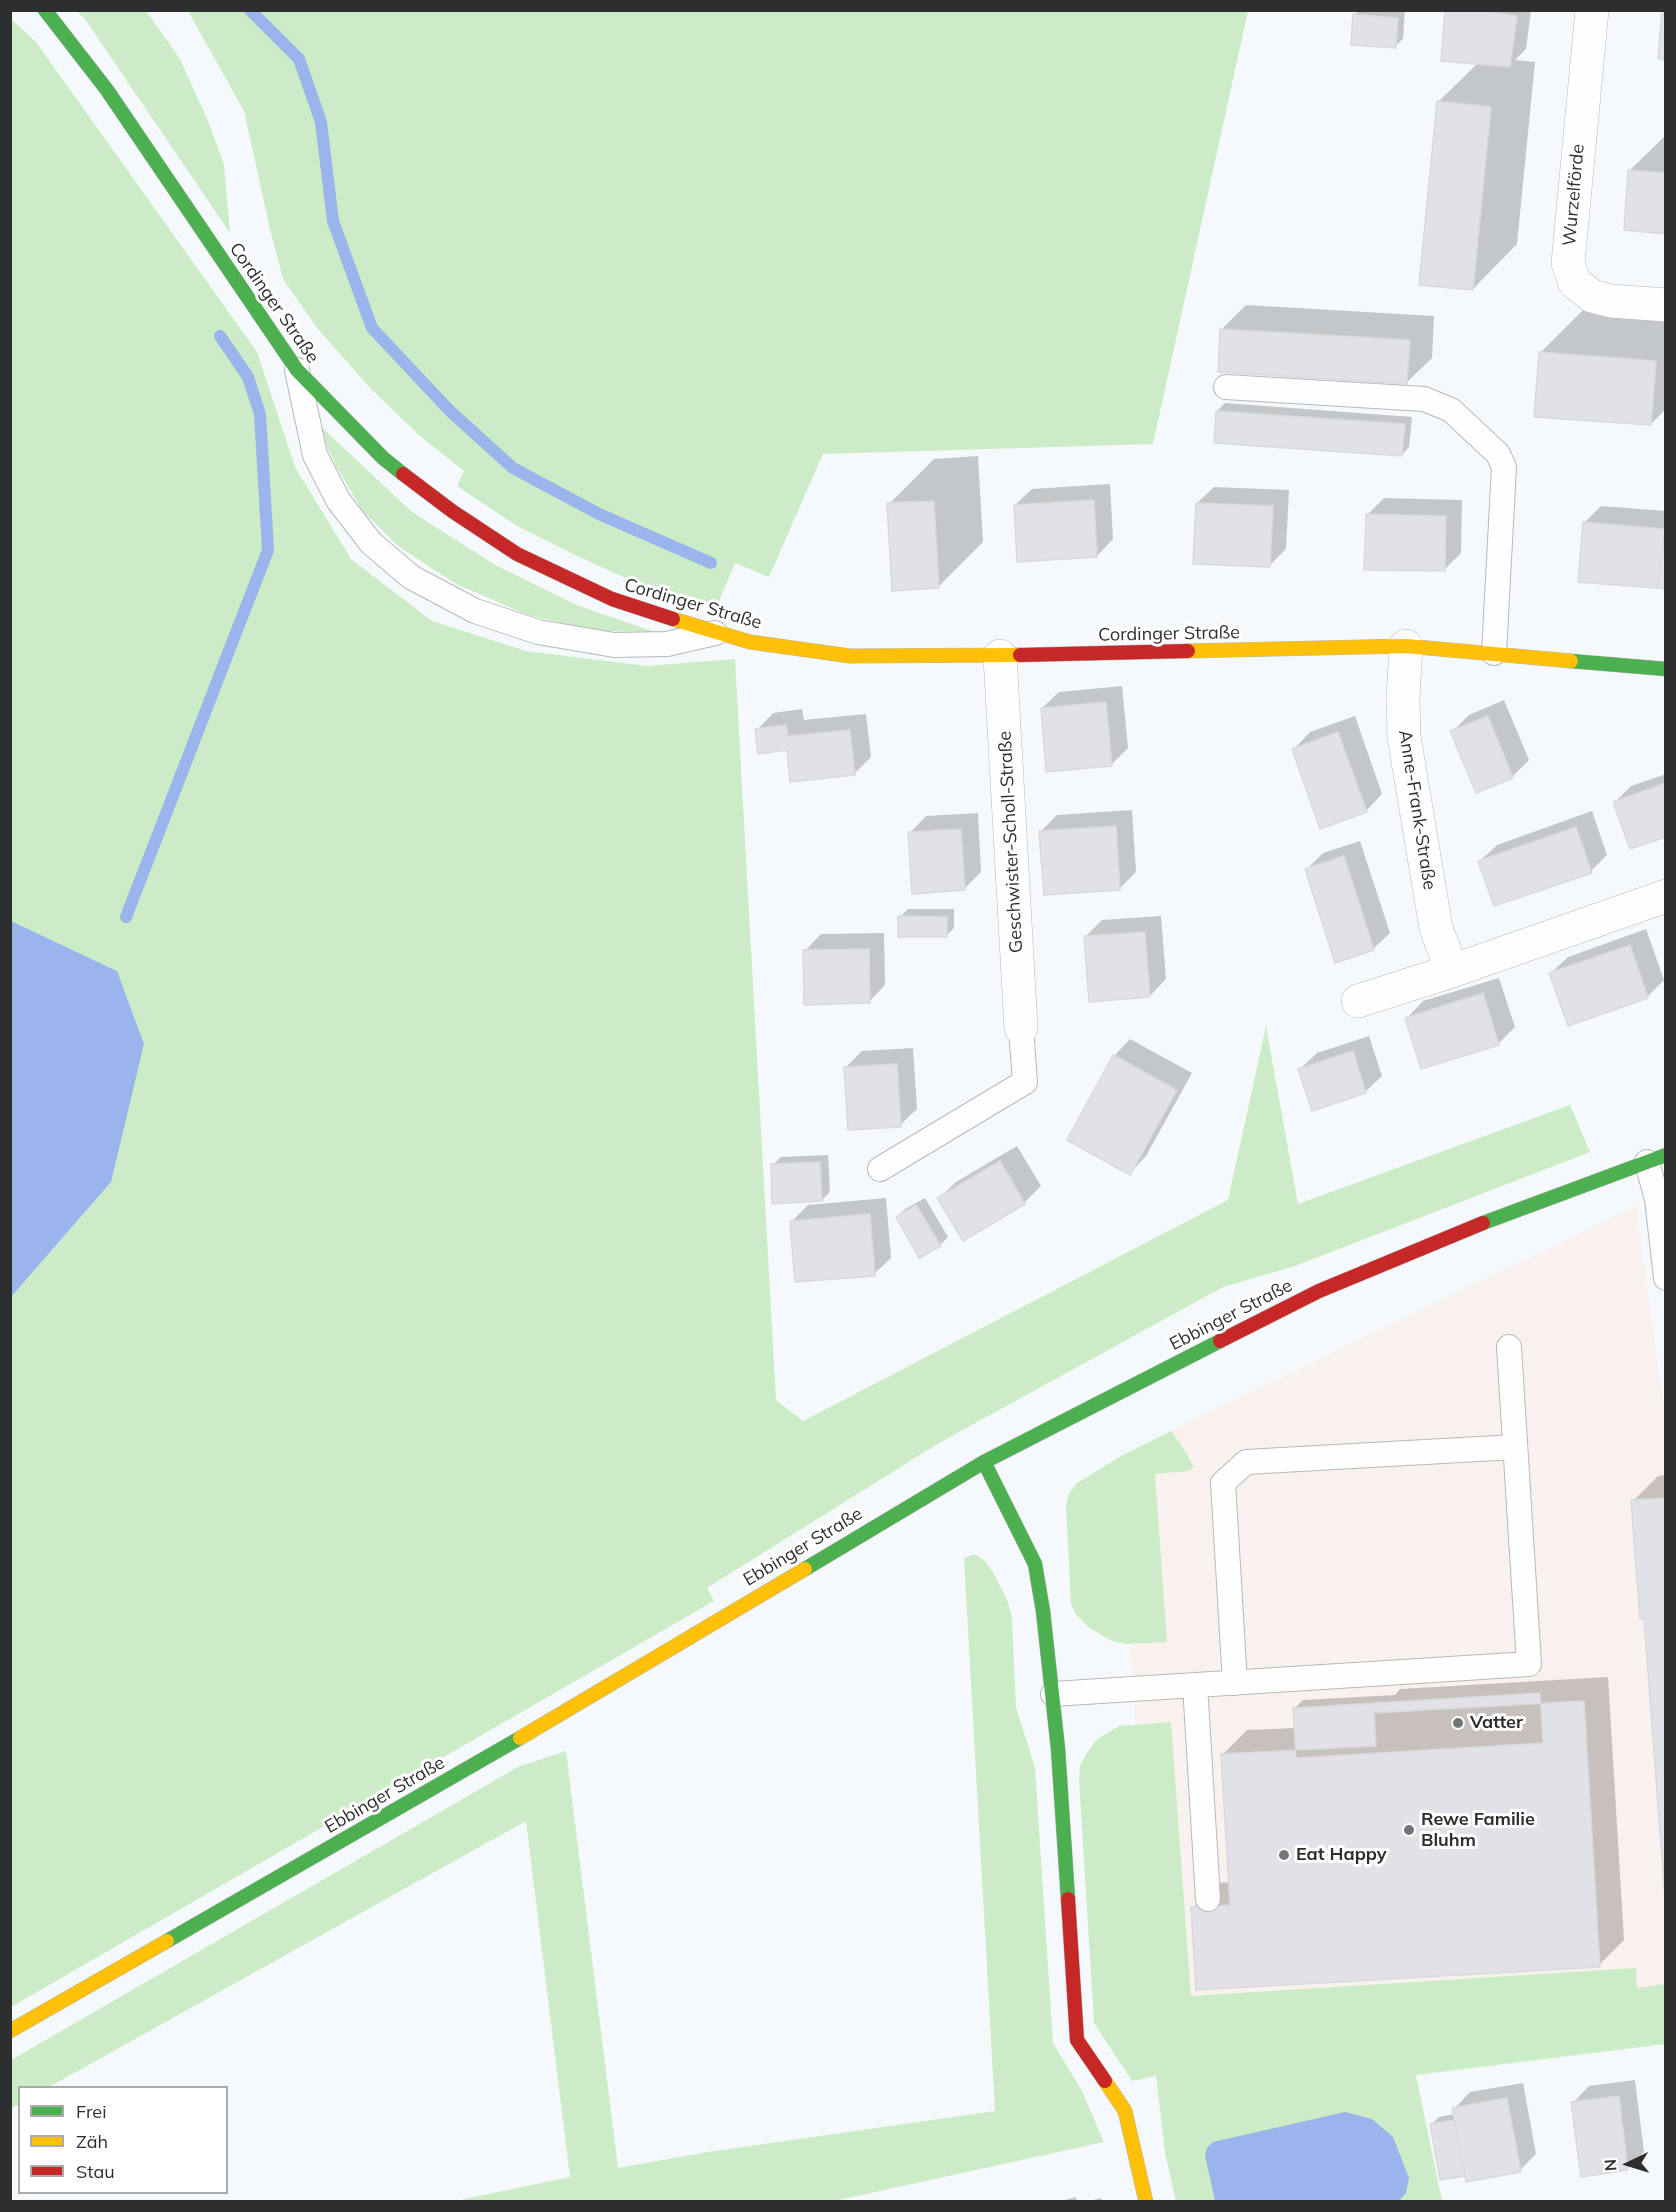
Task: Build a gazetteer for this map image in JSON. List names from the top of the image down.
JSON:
{
  "streets": {
    "street": [
      "Wurzelförde",
      "Cordinger Straße",
      "Anne-Frank-Straße",
      "Geschwister-Scholl-Straße",
      "Ebbinger Straße"
    ]
  },
  "crossings": [
    ["Cordinger Straße", "Anne-Frank-Straße"],
    ["Cordinger Straße", "Geschwister-Scholl-Straße"]
  ],
  "places": ["Vatter", "Rewe Familie Bluhm", "Eat Happy"],
  "legend": ["Frei", "Zäh", "Stau"],
  "north": "left"
}
